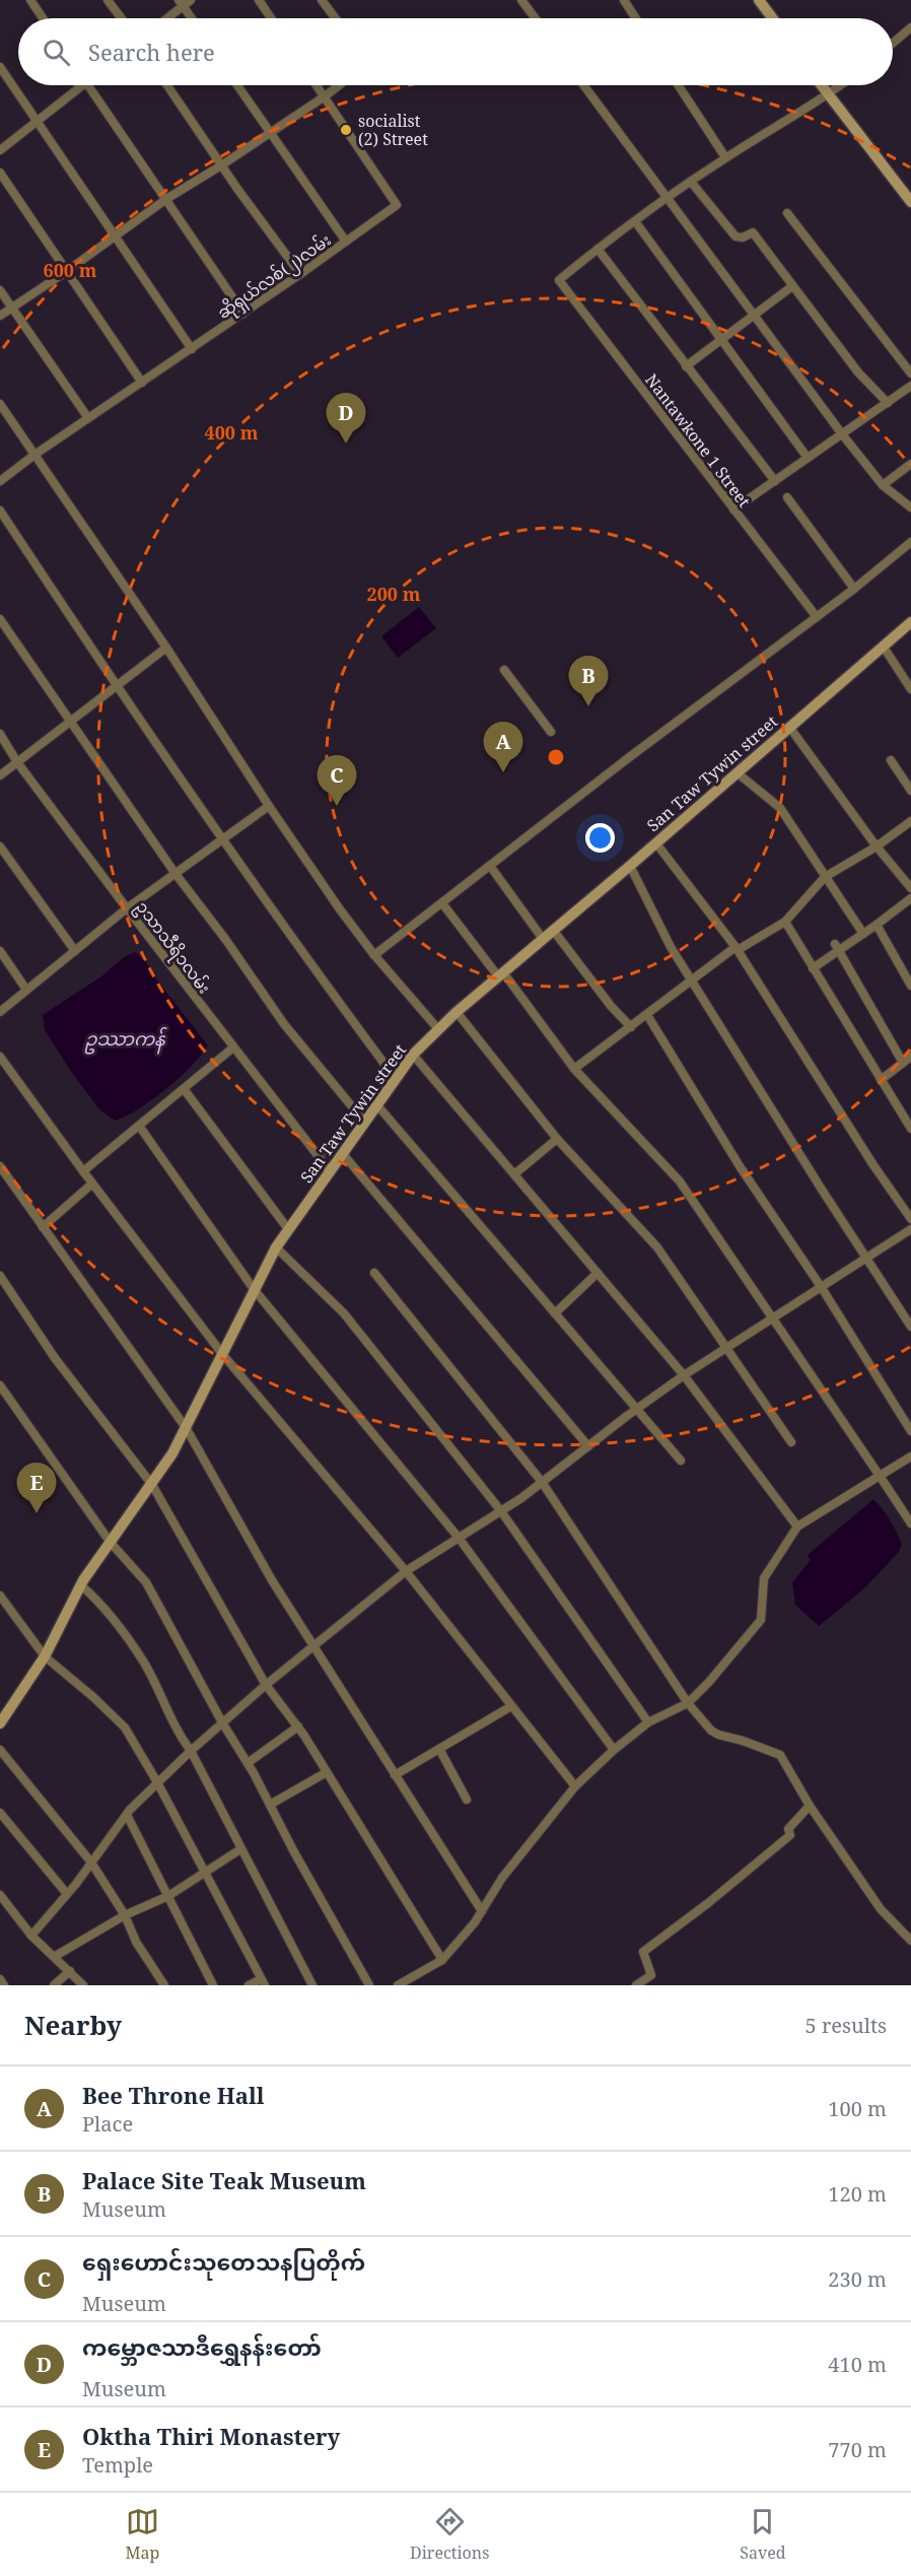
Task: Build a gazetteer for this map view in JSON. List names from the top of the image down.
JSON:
{
  "streets": {
    "street": [
      "ဆိုရှယ်လစ်(၂)လမ်း",
      "Nantawkone 1 Street",
      "San Taw Tywin street",
      "ဥသာသီရိ၁လမ်း"
    ]
  },
  "crossings": [
    ["San Taw Tywin street", "ဥသာသီရိ၁လမ်း"]
  ],
  "water": ["ဥဿာကန်"],
  "places": ["socialist (2) Street"],
  "page": {
    "search": "Search here",
    "pins": [
      "D",
      "B",
      "A",
      "C",
      "E"
    ],
    "heading": ["Nearby", "5 results"],
    "list": [
      {
        "mark": "A",
        "name": "Bee Throne Hall",
        "note": "Place",
        "value": "100 m"
      },
      {
        "mark": "B",
        "name": "Palace Site Teak Museum",
        "note": "Museum",
        "value": "120 m"
      },
      {
        "mark": "C",
        "name": "ရှေးဟောင်းသုတေသနပြတိုက်",
        "note": "Museum",
        "value": "230 m"
      },
      {
        "mark": "D",
        "name": "ကမ္ဘောဇသာဒီရွှေနန်းတော်",
        "note": "Museum",
        "value": "410 m"
      },
      {
        "mark": "E",
        "name": "Oktha Thiri Monastery",
        "note": "Temple",
        "value": "770 m"
      }
    ],
    "nav": ["Map", "Directions", "Saved"]
  },
  "rings": ["600 m", "400 m", "200 m"]
}
